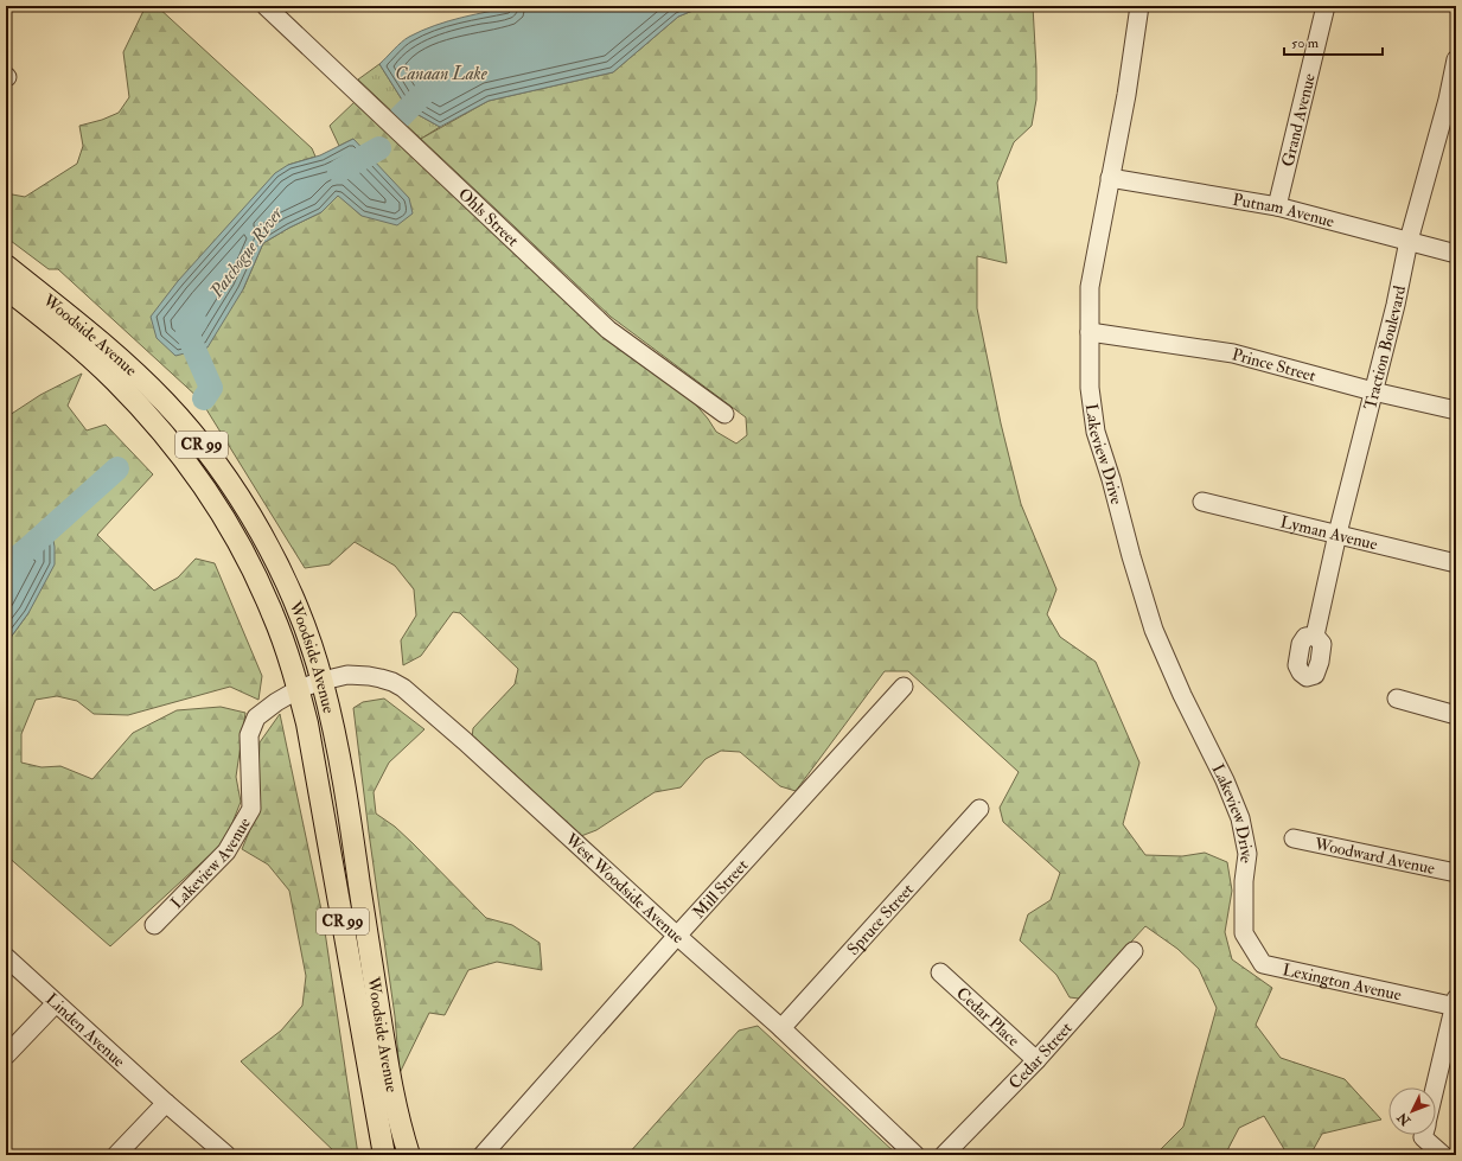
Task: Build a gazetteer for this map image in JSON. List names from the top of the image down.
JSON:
{
  "streets": {
    "main road": ["Woodside Avenue", "CR 99"],
    "street": [
      "Grand Avenue",
      "Putnam Avenue",
      "Ohls Street",
      "Traction Boulevard",
      "Prince Street",
      "Lakeview Drive",
      "Lyman Avenue",
      "Woodward Avenue",
      "Lakeview Avenue",
      "West Woodside Avenue",
      "Mill Street",
      "Spruce Street",
      "Lexington Avenue",
      "Cedar Place",
      "Linden Avenue",
      "Cedar Street"
    ]
  },
  "crossings": [
    ["Grand Avenue", "Putnam Avenue"],
    ["Putnam Avenue", "Traction Boulevard"],
    ["Putnam Avenue", "Lakeview Drive"],
    ["Woodside Avenue", "Lakeview Avenue"],
    ["Woodside Avenue", "West Woodside Avenue"],
    ["Traction Boulevard", "Prince Street"],
    ["Traction Boulevard", "Lyman Avenue"],
    ["Prince Street", "Lakeview Drive"],
    ["Lakeview Drive", "Lexington Avenue"],
    ["Lakeview Avenue", "West Woodside Avenue"],
    ["West Woodside Avenue", "Mill Street"],
    ["West Woodside Avenue", "Spruce Street"],
    ["Cedar Place", "Cedar Street"]
  ],
  "water": ["Canaan Lake", "Patchogue River"],
  "scale_bar": "50 m",
  "north": "bottom left"
}
